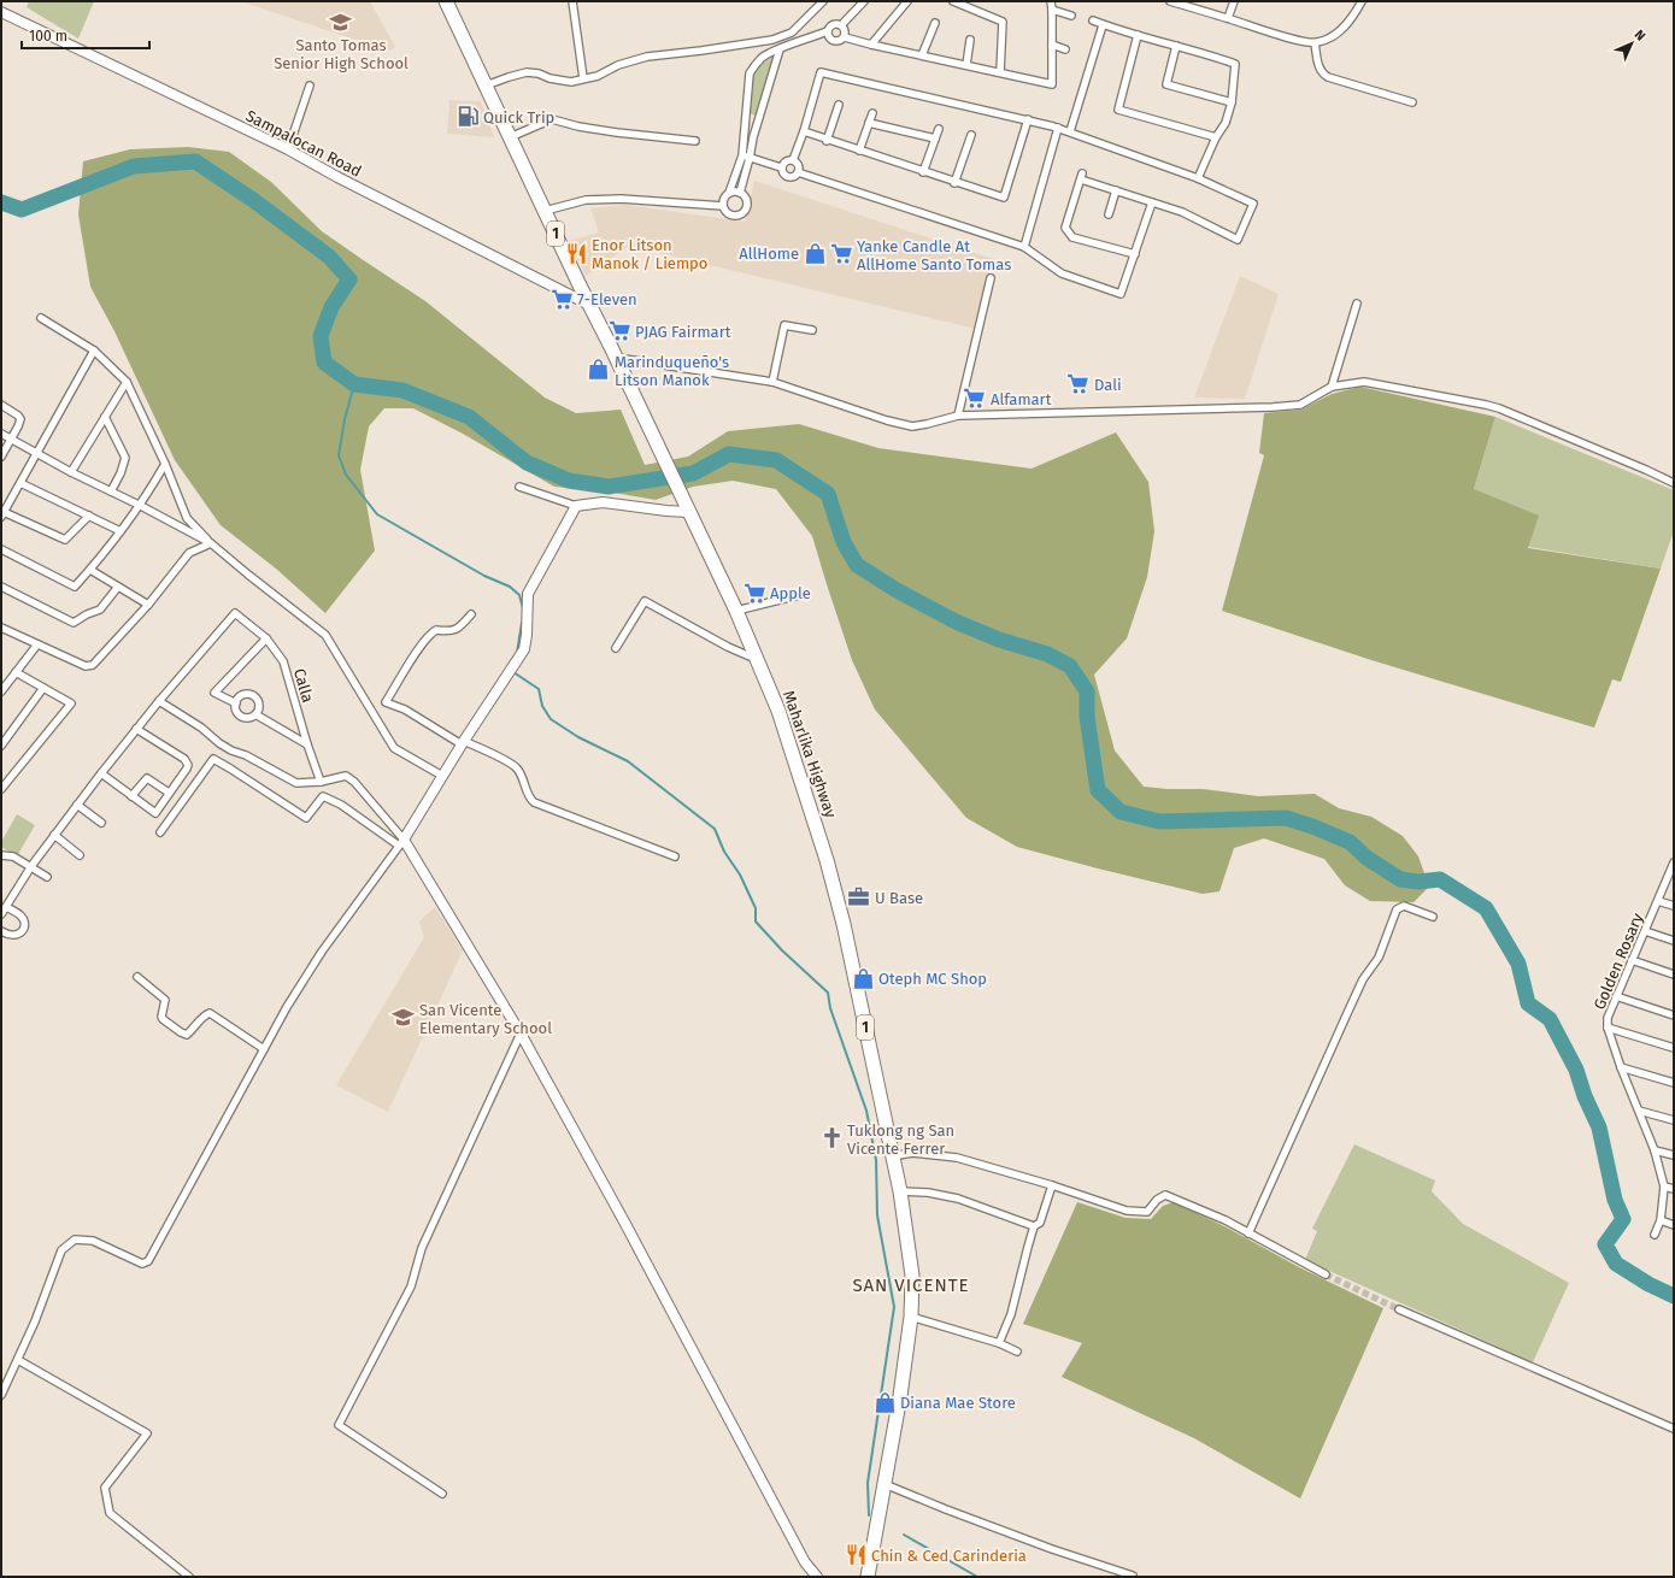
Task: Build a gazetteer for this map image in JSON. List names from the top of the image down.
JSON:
{
  "streets": {
    "highway": ["1", "Maharlika Highway"],
    "street": ["Sampalocan Road", "Calla", "Golden Rosary"]
  },
  "crossings": [
    ["Sampalocan Road", "Maharlika Highway"]
  ],
  "districts": ["SAN VICENTE"],
  "places": {
    "school or university": ["Santo Tomas Senior High School", "San Vicente Elementary School"],
    "fuel station": ["Quick Trip"],
    "restaurant": ["Enor Litson Manok / Liempo", "Chin & Ced Carinderia"],
    "shop": [
      "AllHome",
      "Marinduqueño's Litson Manok",
      "Oteph MC Shop",
      "Diana Mae Store"
    ],
    "supermarket": [
      "Yanke Candle At AllHome Santo Tomas",
      "7-Eleven",
      "PJAG Fairmart",
      "Dali",
      "Alfamart",
      "Apple"
    ],
    "office": ["U Base"],
    "church": ["Tuklong ng San Vicente Ferrer"]
  },
  "scale_bar": "100 m",
  "north": "top right"
}
